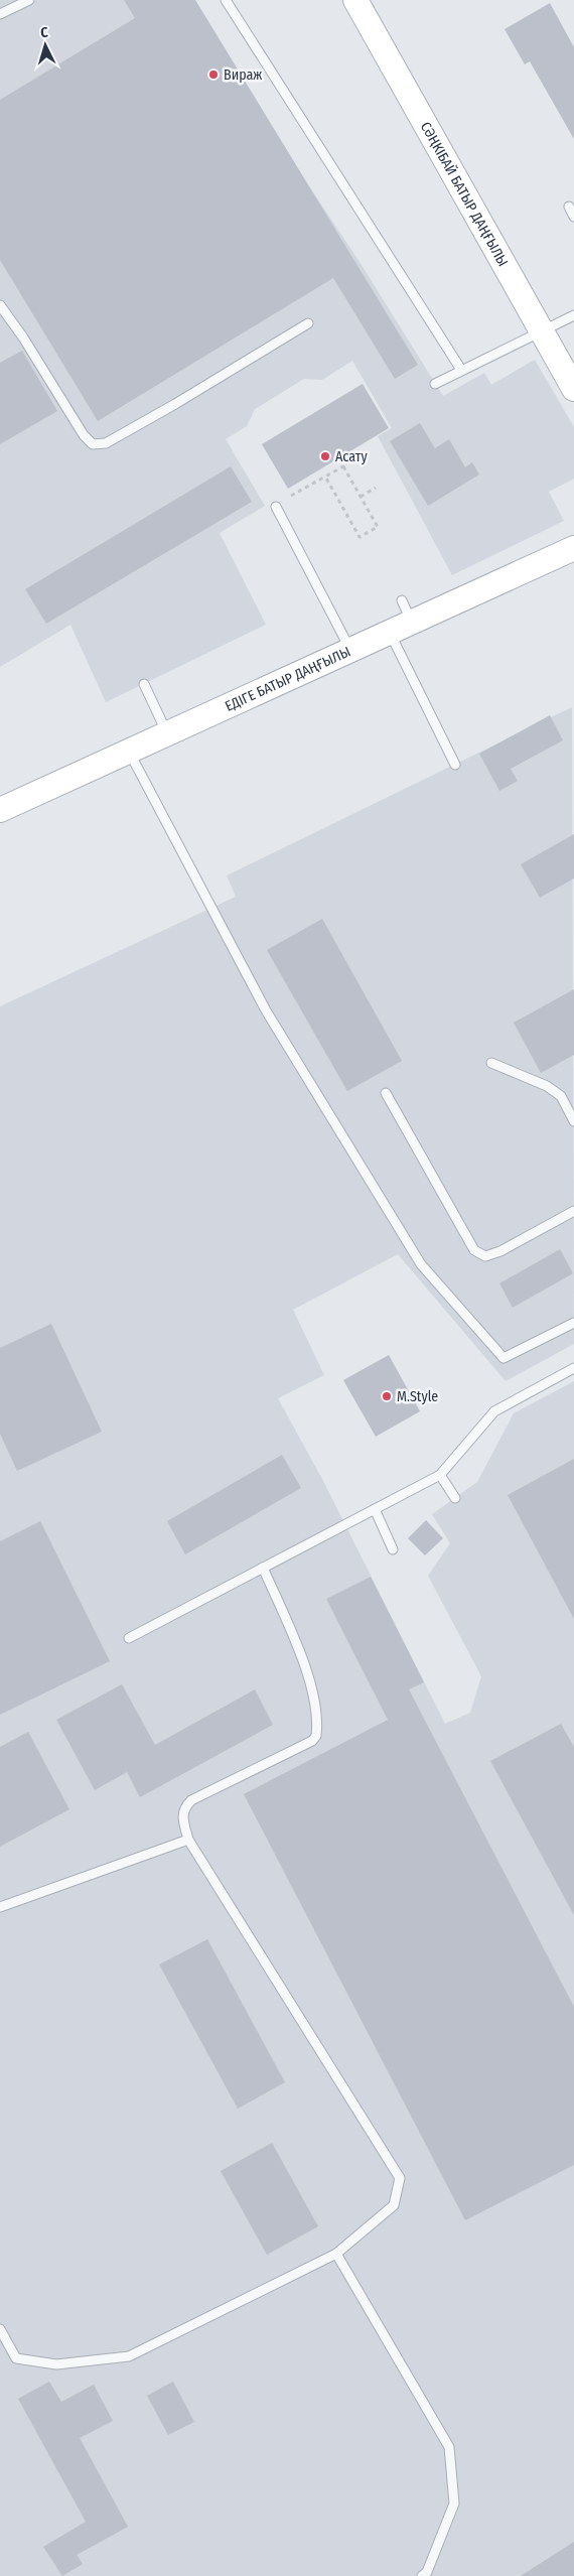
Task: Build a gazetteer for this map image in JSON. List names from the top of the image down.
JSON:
{
  "streets": {
    "main road": ["СӘҢКІБАЙ БАТЫР ДАҢҒЫЛЫ", "ЕДІГЕ БАТЫР ДАҢҒЫЛЫ"]
  },
  "places": ["Вираж", "Асату", "M.Style"],
  "north": "top"
}
